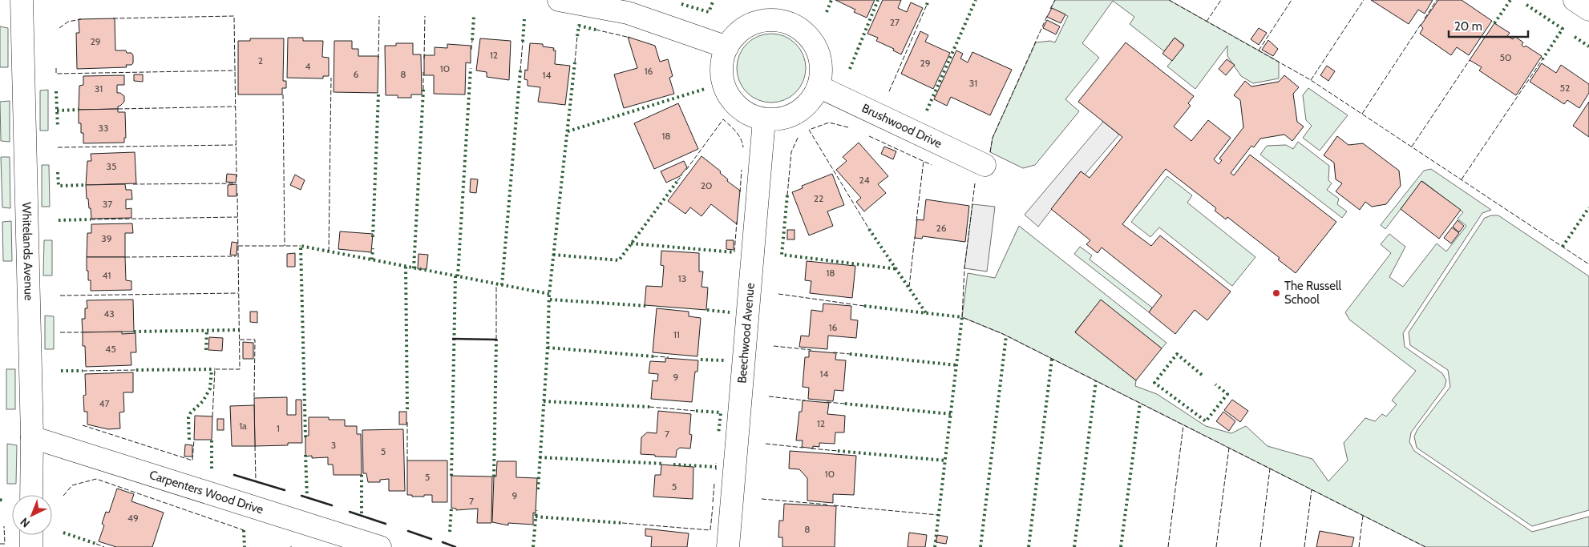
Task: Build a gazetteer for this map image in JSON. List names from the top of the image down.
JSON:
{
  "streets": {
    "street": [
      "Brushwood Drive",
      "Whitelands Avenue",
      "Beechwood Avenue",
      "Carpenters Wood Drive"
    ]
  },
  "crossings": [
    ["Brushwood Drive", "Beechwood Avenue"],
    ["Whitelands Avenue", "Carpenters Wood Drive"]
  ],
  "places": ["The Russell School"],
  "house_numbers": [
    "27",
    "29",
    "12",
    "50",
    "2",
    "29",
    "4",
    "10",
    "16",
    "6",
    "8",
    "14",
    "31",
    "52",
    "31",
    "33",
    "18",
    "35",
    "24",
    "20",
    "22",
    "37",
    "26",
    "39",
    "18",
    "41",
    "13",
    "43",
    "16",
    "11",
    "45",
    "14",
    "9",
    "47",
    "12",
    "1a",
    "1",
    "7",
    "3",
    "5",
    "10",
    "5",
    "5",
    "9",
    "7",
    "49",
    "8"
  ],
  "scale_bar": "20 m",
  "north": "bottom left"
}
